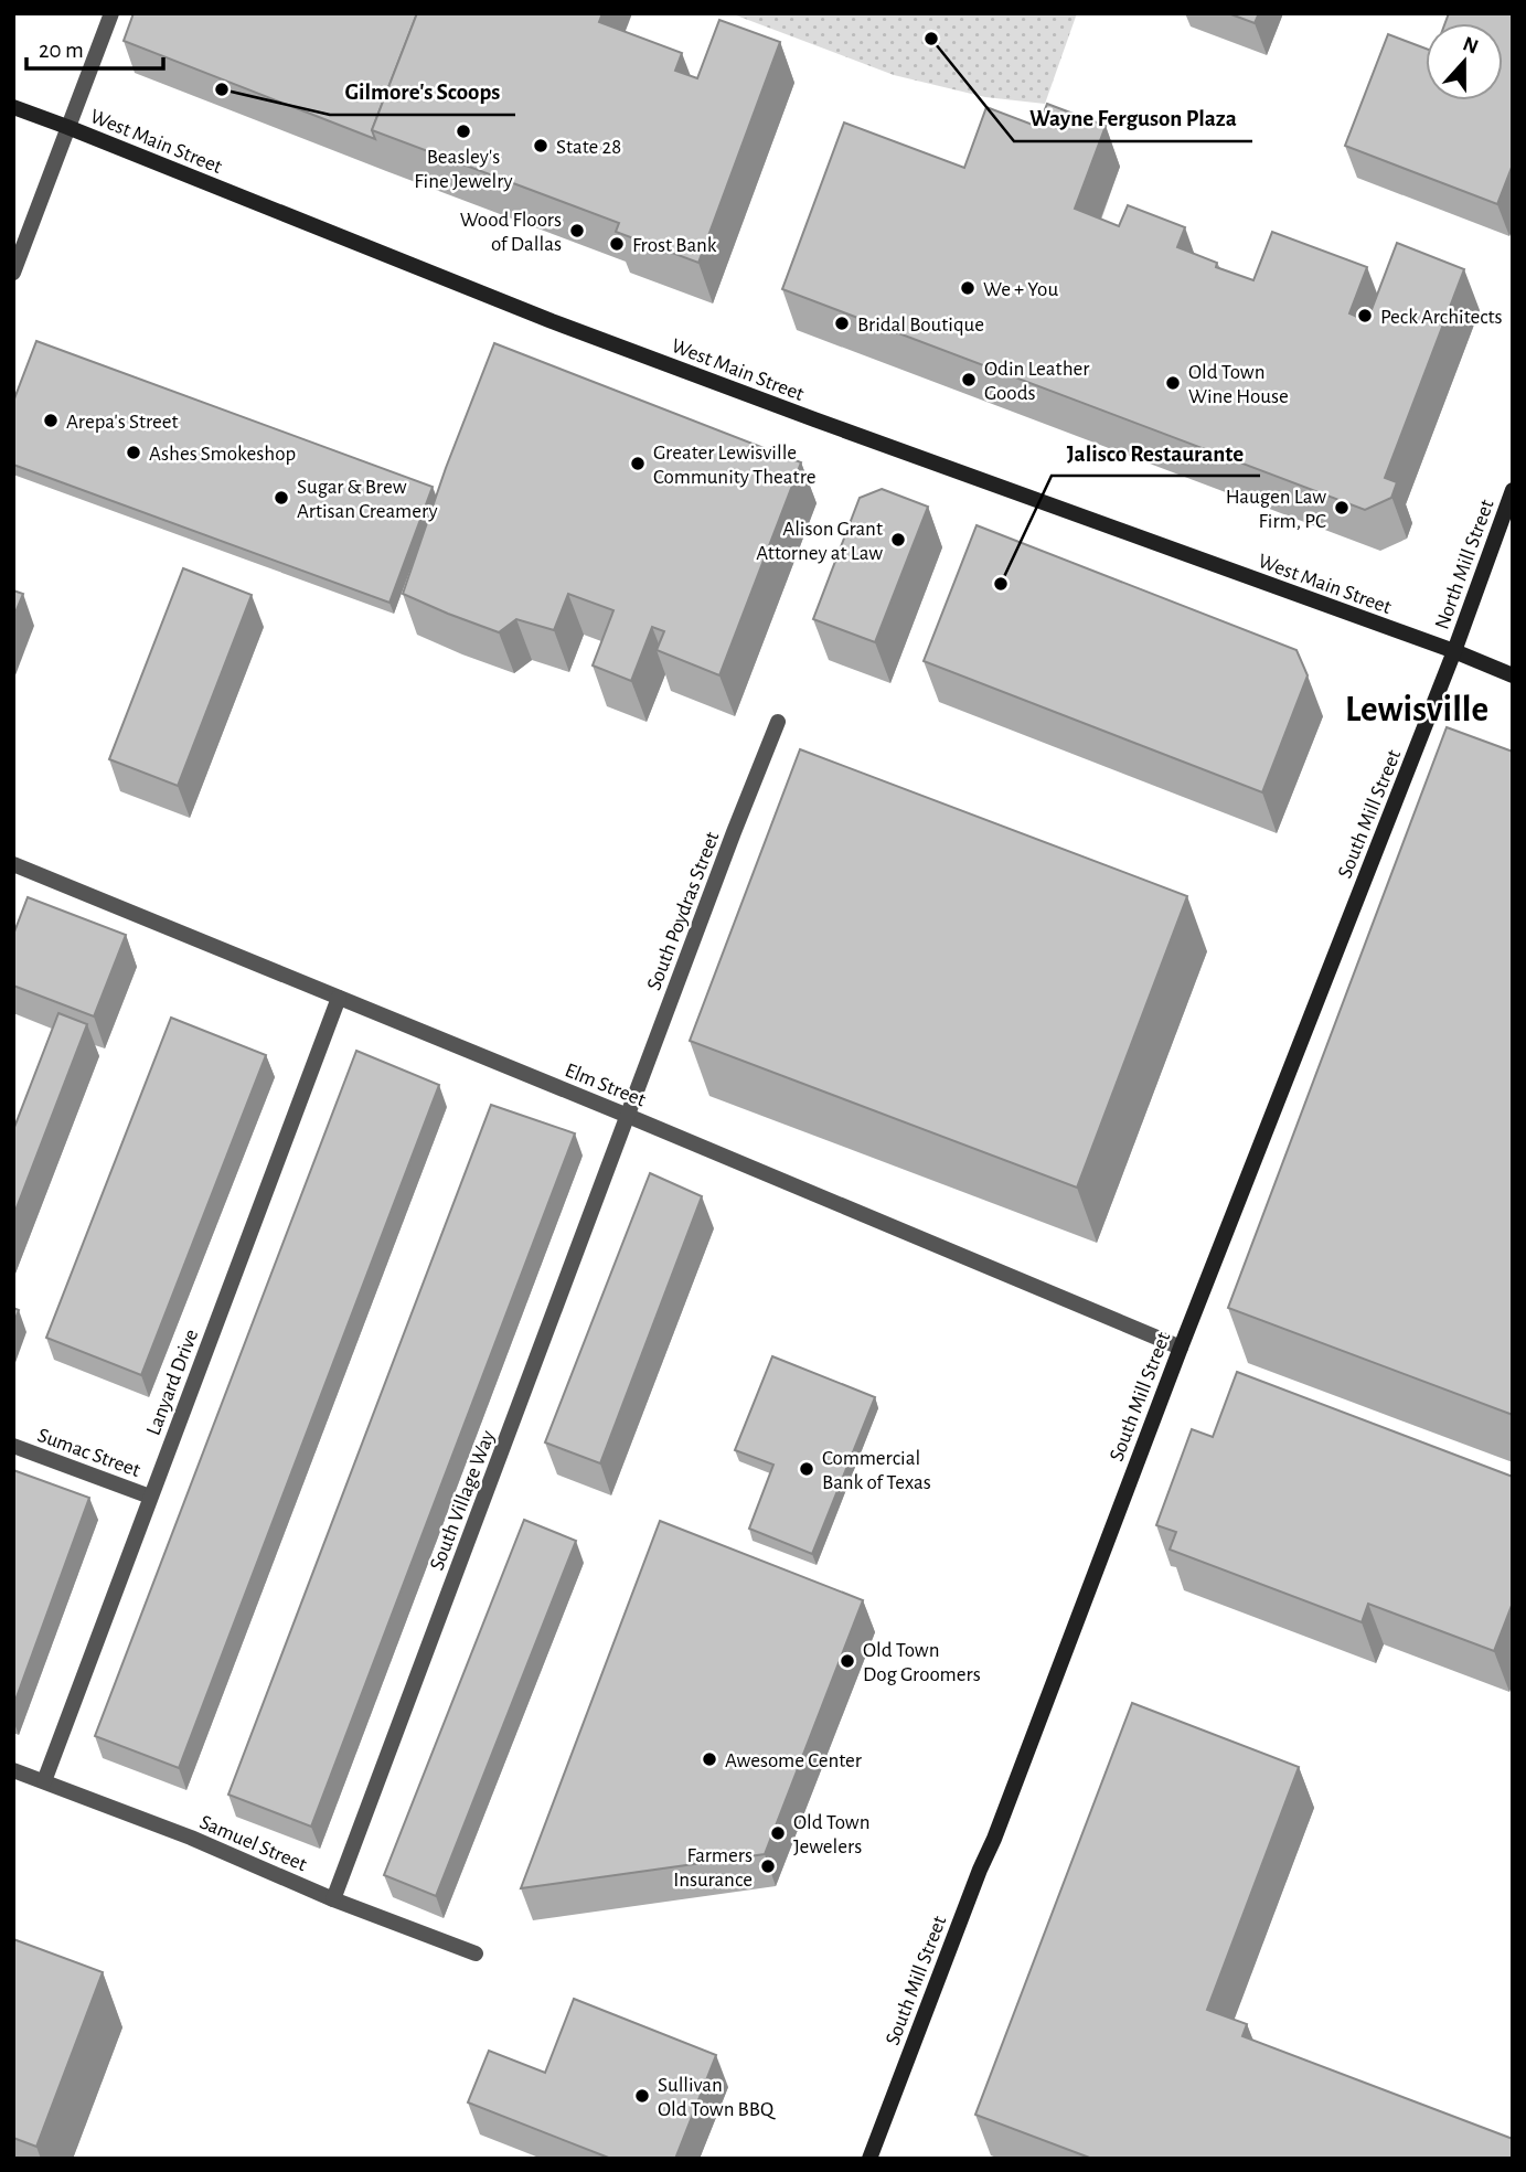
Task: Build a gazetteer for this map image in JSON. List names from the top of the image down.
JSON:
{
  "streets": {
    "main road": ["West Main Street", "North Mill Street", "South Mill Street"],
    "street": [
      "South Poydras Street",
      "Elm Street",
      "Lanyard Drive",
      "Sumac Street",
      "South Village Way",
      "Samuel Street"
    ]
  },
  "crossings": [
    ["West Main Street", "North Mill Street"],
    ["West Main Street", "South Mill Street"],
    ["North Mill Street", "South Mill Street"],
    ["South Mill Street", "Elm Street"],
    ["South Poydras Street", "Elm Street"],
    ["South Poydras Street", "South Village Way"],
    ["Elm Street", "Lanyard Drive"],
    ["Elm Street", "South Village Way"],
    ["Lanyard Drive", "Sumac Street"],
    ["Lanyard Drive", "Samuel Street"],
    ["South Village Way", "Samuel Street"]
  ],
  "districts": ["Lewisville"],
  "places": [
    "Wayne Ferguson Plaza",
    "Gilmore's Scoops",
    "Beasley's Fine Jewelry",
    "State 28",
    "Wood Floors of Dallas",
    "Frost Bank",
    "We + You",
    "Peck Architects",
    "Bridal Boutique",
    "Odin Leather Goods",
    "Old Town Wine House",
    "Arepa's Street",
    "Ashes Smokeshop",
    "Greater Lewisville Community Theatre",
    "Sugar & Brew Artisan Creamery",
    "Haugen Law Firm, PC",
    "Alison Grant Attorney at Law",
    "Jalisco Restaurante",
    "Commercial Bank of Texas",
    "Old Town Dog Groomers",
    "Awesome Center",
    "Old Town Jewelers",
    "Farmers Insurance",
    "Sullivan Old Town BBQ"
  ],
  "scale_bar": "20 m",
  "north": "top"
}
